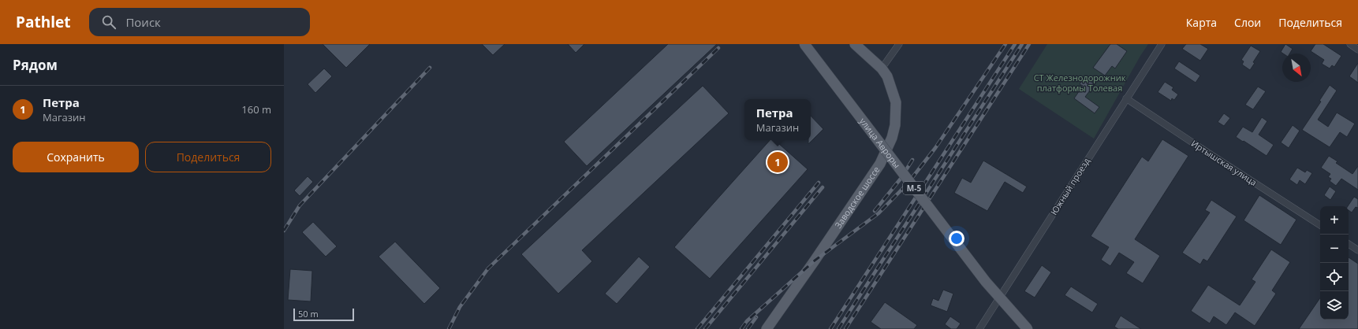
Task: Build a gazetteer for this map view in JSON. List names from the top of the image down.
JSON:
{
  "streets": {
    "main road": ["улица Авроры", "М-5", "Заводское шоссе"],
    "street": ["Иртышская улица", "Южный проезд"]
  },
  "crossings": [
    ["Иртышская улица", "Южный проезд"]
  ],
  "parks": ["СТ Железнодорожник платформы Толевая"],
  "scale_bar": "50 m",
  "north": "bottom right",
  "page": {
    "header": "Pathlet",
    "search": "Поиск",
    "nav": ["Карта", "Слои", "Поделиться"],
    "heading": "Рядом",
    "list": [
      {
        "mark": "1",
        "name": "Петра",
        "note": "Магазин",
        "value": "160 m"
      }
    ],
    "popup": ["Петра", "Магазин"],
    "buttons": ["Сохранить", "Поделиться"],
    "pins": "1",
    "map_buttons": ["+", "−"],
    "scale": "50 m"
  }
}
